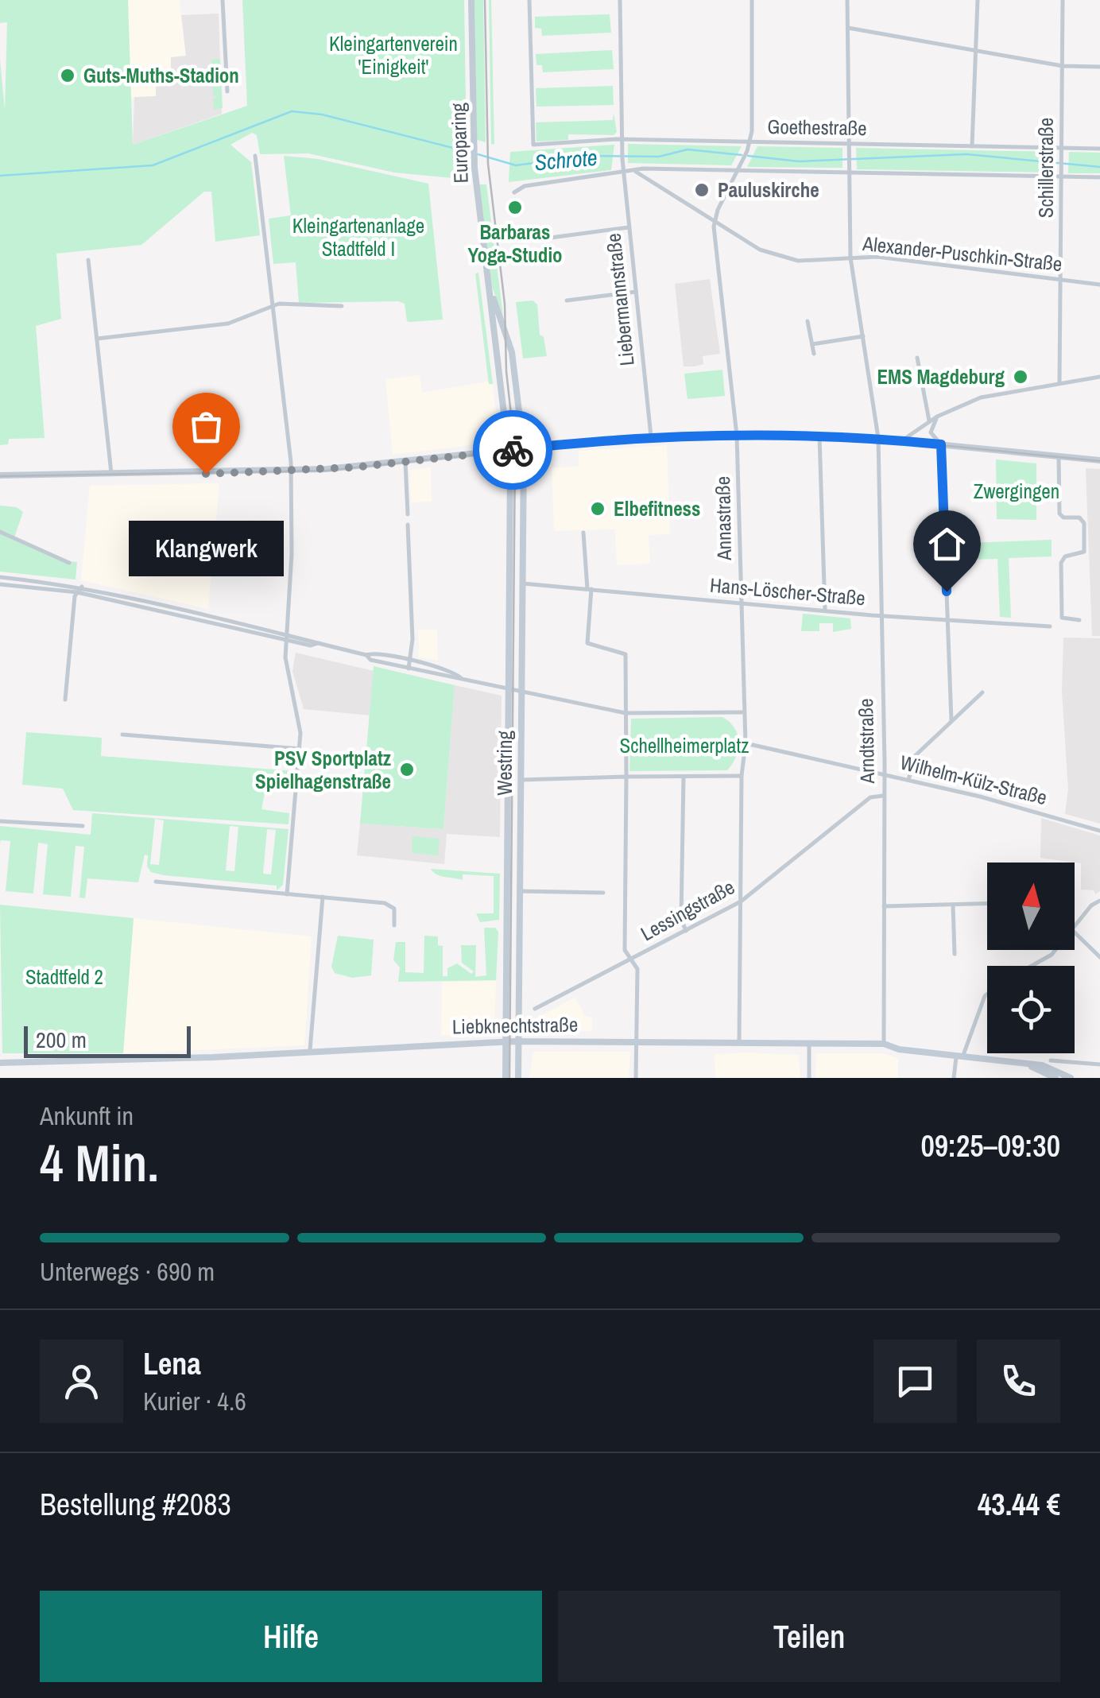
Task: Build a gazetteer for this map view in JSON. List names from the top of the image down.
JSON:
{
  "streets": {
    "main road": ["Europaring", "Westring", "Liebknechtstraße"],
    "street": [
      "Goethestraße",
      "Schillerstraße",
      "Alexander-Puschkin-Straße",
      "Liebermannstraße",
      "Annastraße",
      "Hans-Löscher-Straße",
      "Arndtstraße",
      "Wilhelm-Külz-Straße",
      "Lessingstraße"
    ]
  },
  "crossings": [
    ["Goethestraße", "Schillerstraße"],
    ["Goethestraße", "Liebermannstraße"],
    ["Goethestraße", "Arndtstraße"],
    ["Europaring", "Westring"],
    ["Schillerstraße", "Alexander-Puschkin-Straße"],
    ["Alexander-Puschkin-Straße", "Annastraße"],
    ["Alexander-Puschkin-Straße", "Arndtstraße"],
    ["Annastraße", "Hans-Löscher-Straße"],
    ["Annastraße", "Wilhelm-Külz-Straße"],
    ["Annastraße", "Lessingstraße"],
    ["Annastraße", "Liebknechtstraße"],
    ["Hans-Löscher-Straße", "Arndtstraße"],
    ["Hans-Löscher-Straße", "Westring"],
    ["Arndtstraße", "Wilhelm-Külz-Straße"],
    ["Arndtstraße", "Lessingstraße"],
    ["Arndtstraße", "Liebknechtstraße"],
    ["Westring", "Liebknechtstraße"]
  ],
  "water": ["Schrote"],
  "parks": [
    "Kleingartenverein 'Einigkeit'",
    "Kleingartenanlage Stadtfeld I",
    "Zwergingen",
    "Schellheimerplatz",
    "Stadtfeld 2"
  ],
  "places": [
    "Guts-Muths-Stadion",
    "Pauluskirche",
    "Barbaras Yoga-Studio",
    "EMS Magdeburg",
    "Klangwerk",
    "Elbefitness",
    "PSV Sportplatz Spielhagenstraße"
  ],
  "scale_bar": "200 m",
  "north": "top",
  "page": {
    "bubble": "Klangwerk",
    "scale": "200 m",
    "heading": ["4 Min.", "Ankunft in", "09:25–09:30"],
    "panel": [
      "Lena",
      "Kurier · 4.6",
      "Bestellung #2083",
      "43.44 €"
    ],
    "bar": "Unterwegs · 690 m",
    "buttons": ["Hilfe", "Teilen"]
  }
}
